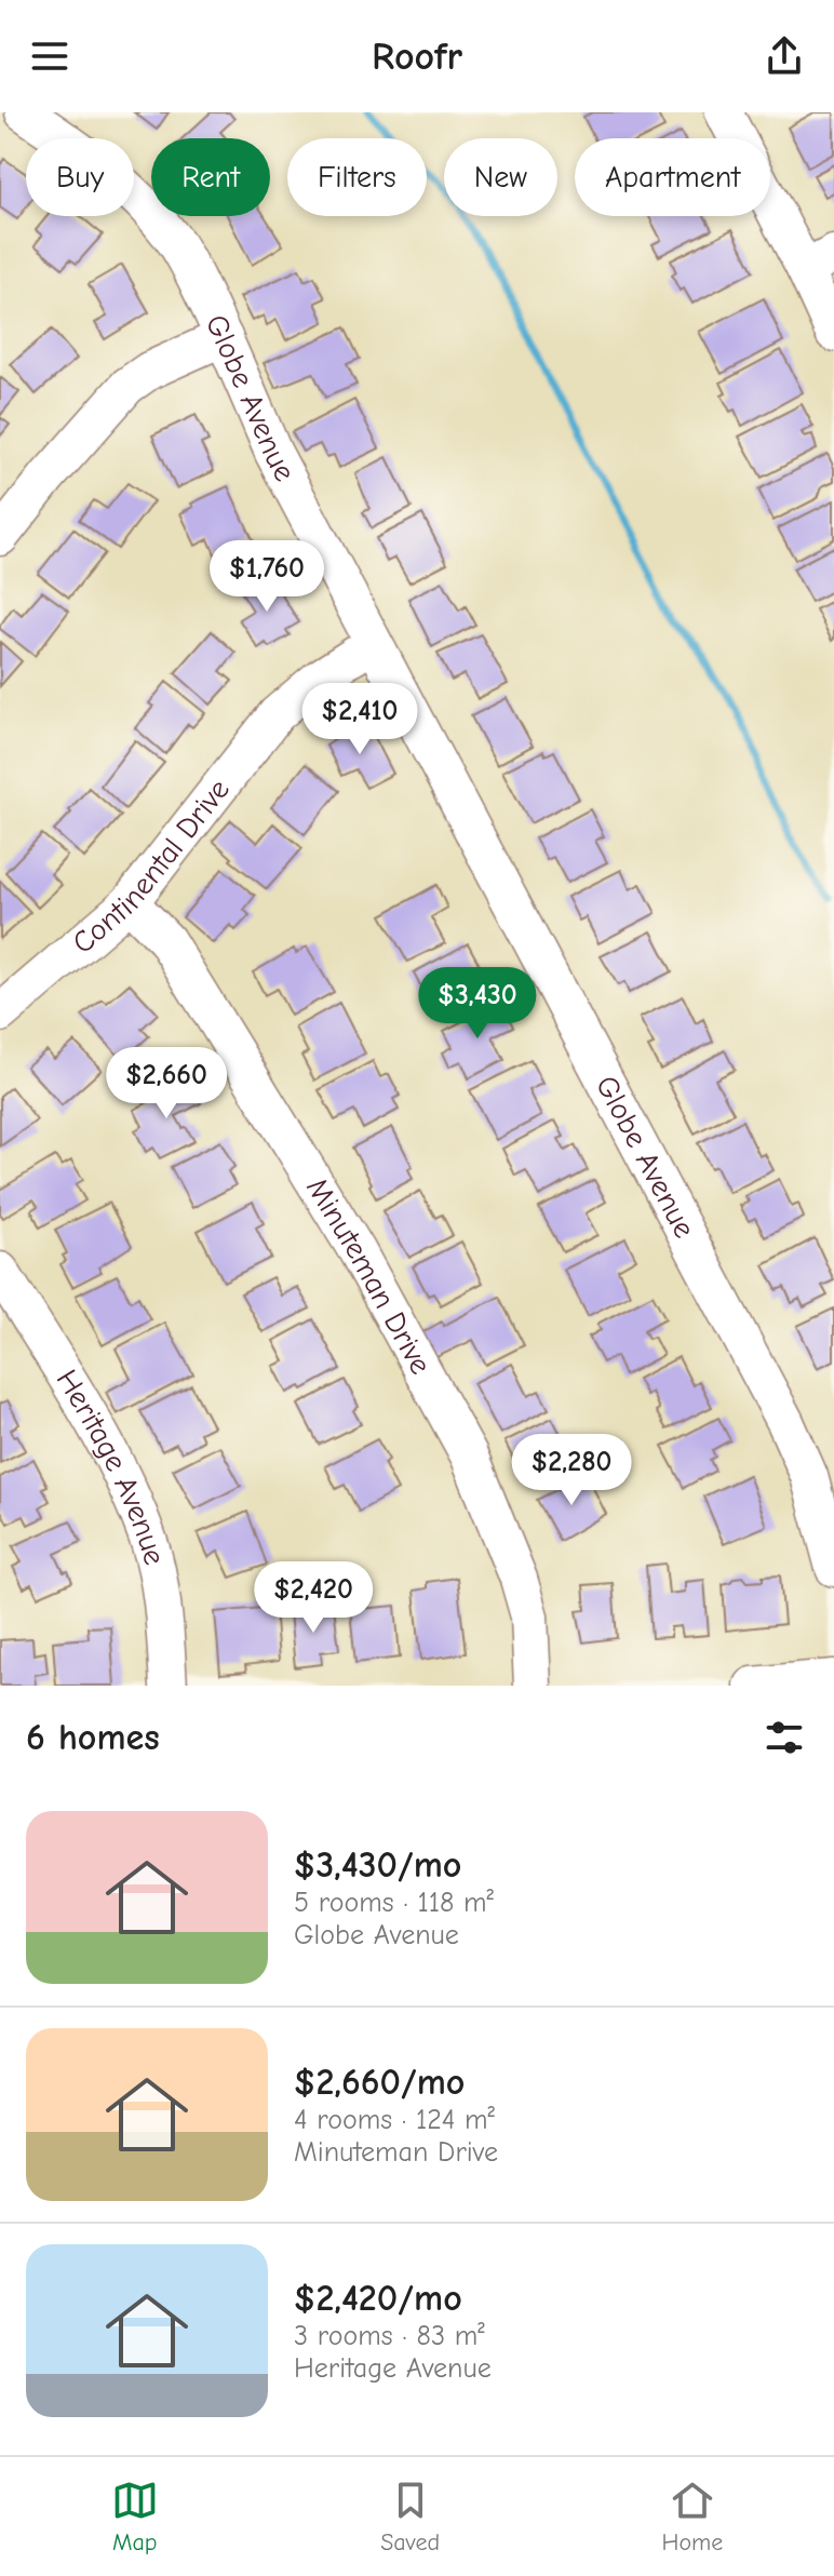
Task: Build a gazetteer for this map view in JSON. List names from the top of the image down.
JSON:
{
  "streets": {
    "street": [
      "Globe Avenue",
      "Continental Drive",
      "Minuteman Drive",
      "Heritage Avenue"
    ]
  },
  "crossings": [
    ["Globe Avenue", "Continental Drive"],
    ["Continental Drive", "Minuteman Drive"]
  ],
  "page": {
    "header": "Roofr",
    "chip": [
      "Buy",
      "Rent",
      "Filters",
      "New",
      "Apartment"
    ],
    "price": [
      "$1,760",
      "$2,410",
      "$3,430",
      "$2,660",
      "$2,280",
      "$2,420"
    ],
    "heading": "6 homes",
    "list": [
      {
        "name": "$3,430/mo",
        "note": "5 rooms · 118 m² · Globe Avenue"
      },
      {
        "name": "$2,660/mo",
        "note": "4 rooms · 124 m² · Minuteman Drive"
      },
      {
        "name": "$2,420/mo",
        "note": "3 rooms · 83 m² · Heritage Avenue"
      }
    ],
    "tabs": ["Map", "Saved", "Home"]
  }
}
